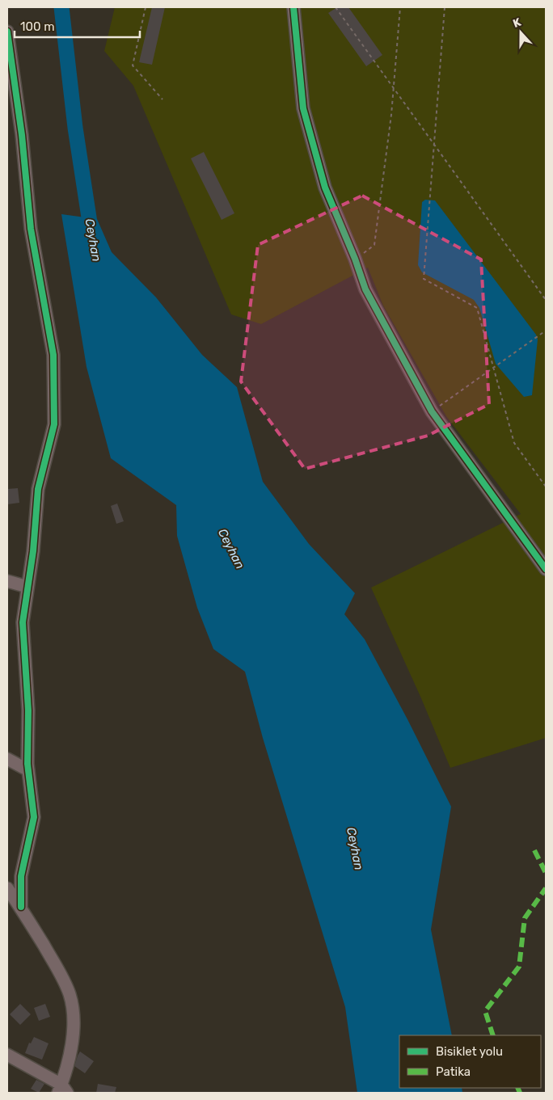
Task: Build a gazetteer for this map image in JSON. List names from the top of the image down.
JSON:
{
  "water": ["Ceyhan"],
  "legend": ["Bisiklet yolu", "Patika"],
  "scale_bar": "100 m",
  "north": "top"
}
